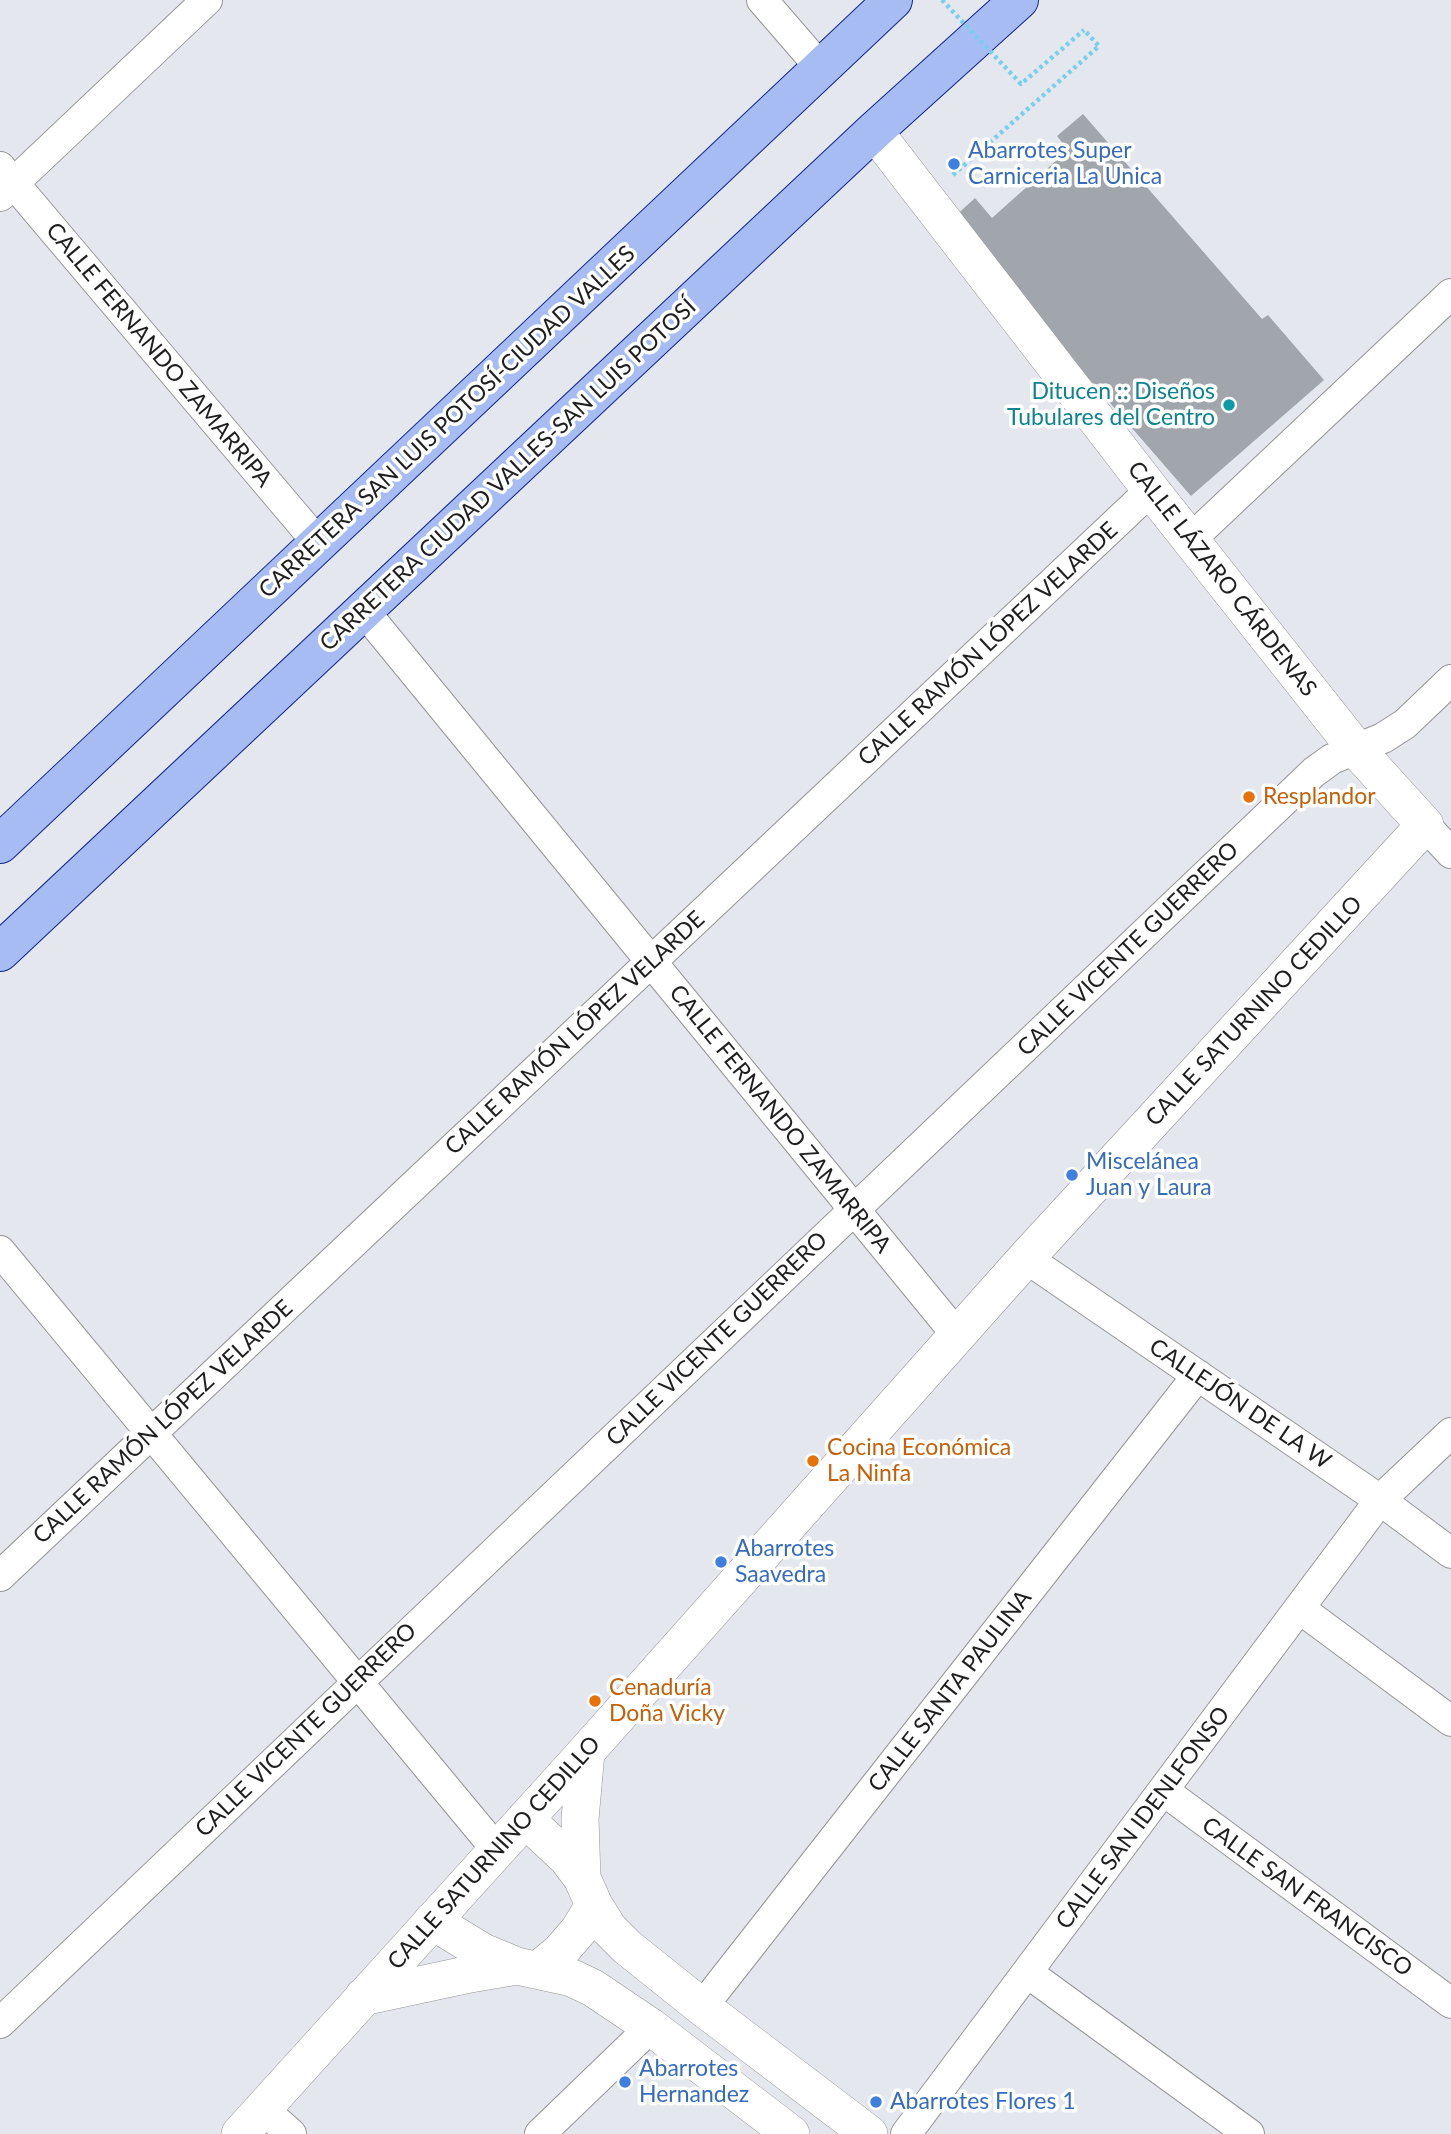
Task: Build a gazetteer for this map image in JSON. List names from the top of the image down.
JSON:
{
  "streets": {
    "main road": ["CARRETERA SAN LUIS POTOSÍ-CIUDAD VALLES", "CARRETERA CIUDAD VALLES-SAN LUIS POTOSÍ"],
    "street": [
      "CALLE FERNANDO ZAMARRIPA",
      "CALLE LÁZARO CÁRDENAS",
      "CALLE RAMÓN LÓPEZ VELARDE",
      "CALLE VICENTE GUERRERO",
      "CALLE SATURNINO CEDILLO",
      "CALLEJÓN DE LA W",
      "CALLE SANTA PAULINA",
      "CALLE SAN IDENLFONSO",
      "CALLE SAN FRANCISCO"
    ]
  },
  "crossings": [
    ["CALLE FERNANDO ZAMARRIPA", "CARRETERA SAN LUIS POTOSÍ-CIUDAD VALLES"],
    ["CALLE FERNANDO ZAMARRIPA", "CARRETERA CIUDAD VALLES-SAN LUIS POTOSÍ"],
    ["CALLE FERNANDO ZAMARRIPA", "CALLE RAMÓN LÓPEZ VELARDE"],
    ["CALLE FERNANDO ZAMARRIPA", "CALLE VICENTE GUERRERO"],
    ["CALLE FERNANDO ZAMARRIPA", "CALLE SATURNINO CEDILLO"],
    ["CARRETERA CIUDAD VALLES-SAN LUIS POTOSÍ", "CALLE LÁZARO CÁRDENAS"],
    ["CALLE LÁZARO CÁRDENAS", "CALLE RAMÓN LÓPEZ VELARDE"],
    ["CALLE LÁZARO CÁRDENAS", "CALLE VICENTE GUERRERO"],
    ["CALLE LÁZARO CÁRDENAS", "CALLE SATURNINO CEDILLO"],
    ["CALLE SATURNINO CEDILLO", "CALLEJÓN DE LA W"],
    ["CALLEJÓN DE LA W", "CALLE SANTA PAULINA"],
    ["CALLEJÓN DE LA W", "CALLE SAN IDENLFONSO"],
    ["CALLE SAN IDENLFONSO", "CALLE SAN FRANCISCO"]
  ],
  "places": [
    "Abarrotes Super Carniceria La Unica",
    "Ditucen :: Diseños Tubulares del Centro",
    "Resplandor",
    "Miscelánea Juan y Laura",
    "Cocina Económica La Ninfa",
    "Abarrotes Saavedra",
    "Cenaduría Doña Vicky",
    "Abarrotes Hernandez",
    "Abarrotes Flores 1"
  ]
}
